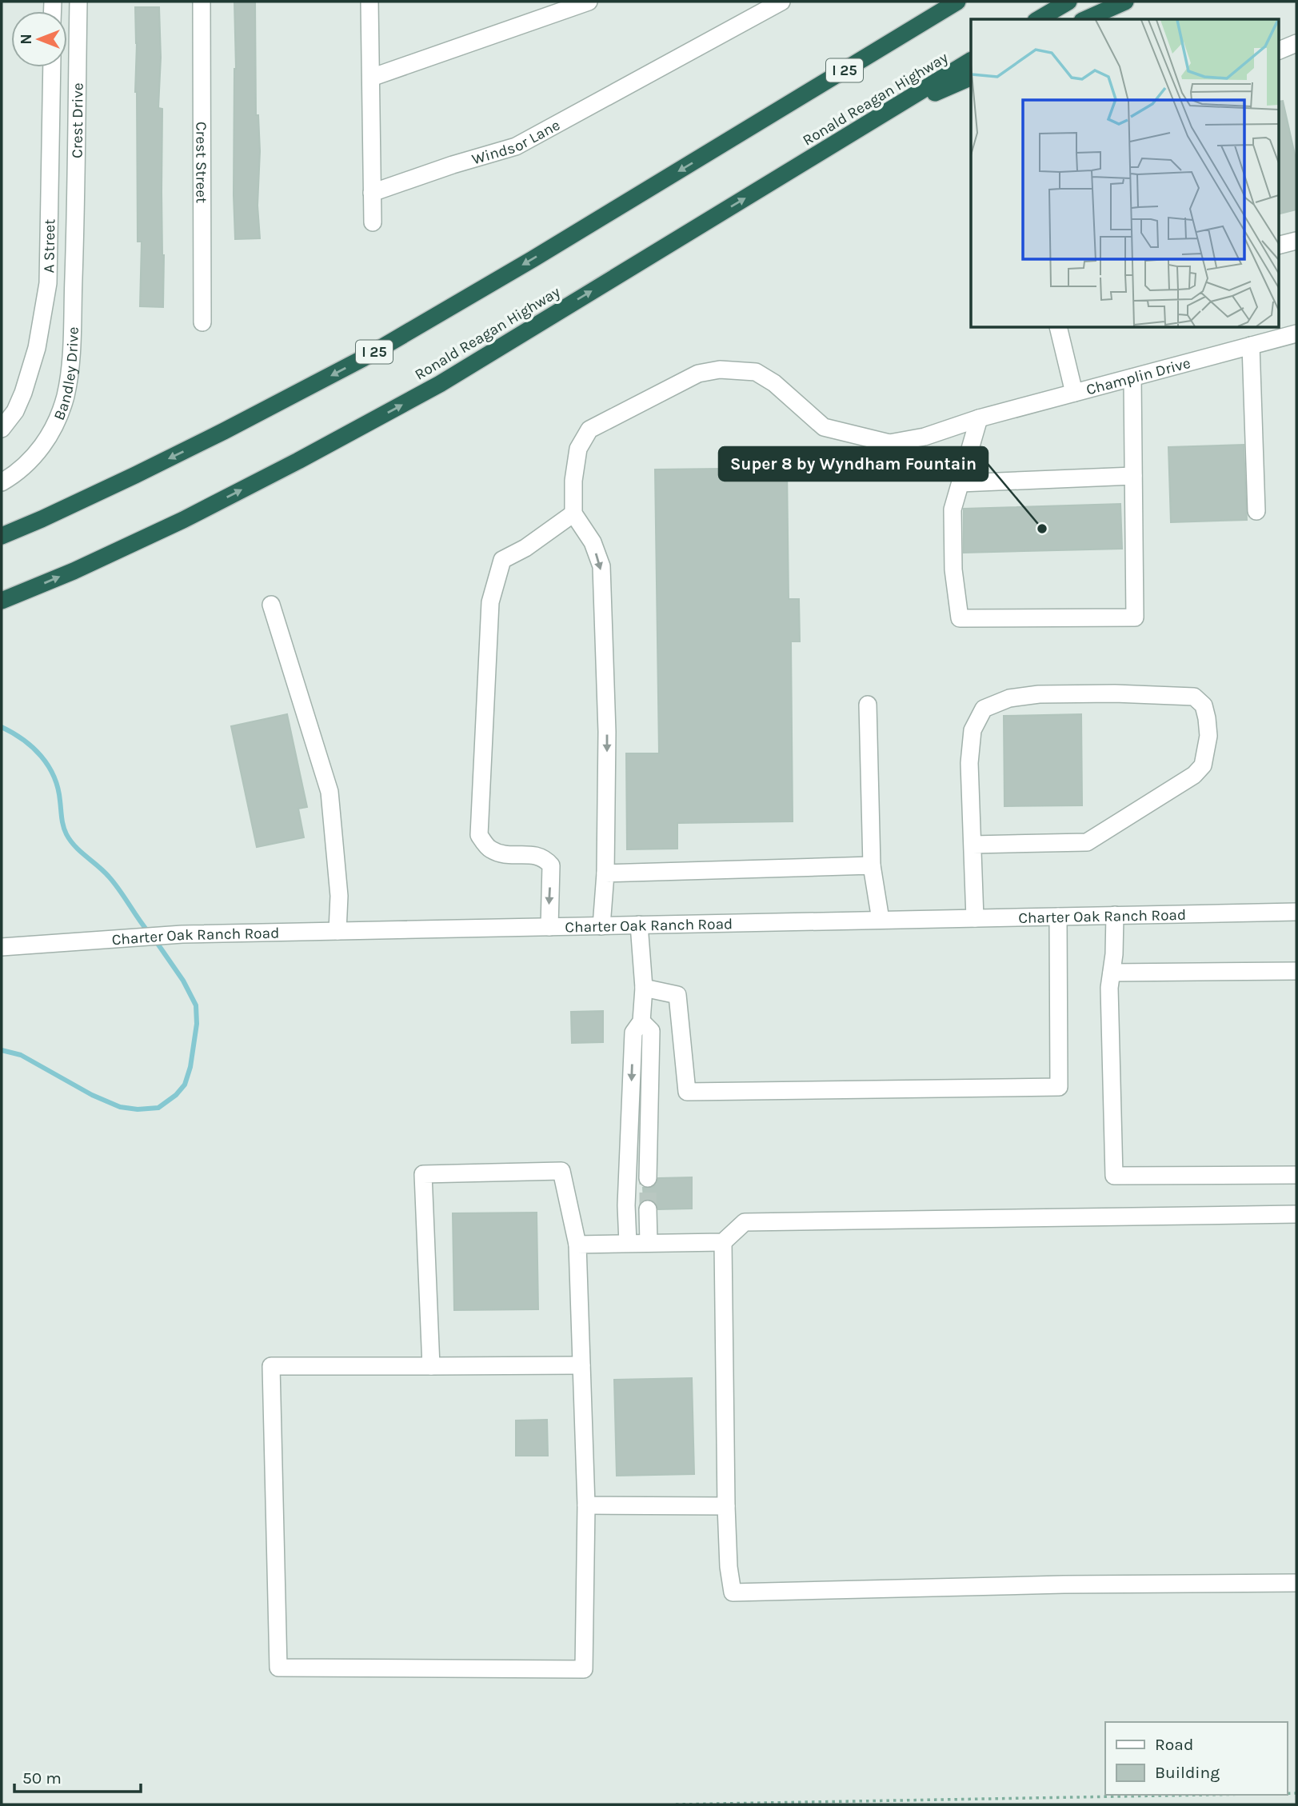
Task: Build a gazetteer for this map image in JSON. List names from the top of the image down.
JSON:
{
  "streets": {
    "highway": ["I 25", "Ronald Reagan Highway"],
    "street": [
      "Crest Drive",
      "Windsor Lane",
      "Crest Street",
      "A Street",
      "Bandley Drive",
      "Champlin Drive",
      "Charter Oak Ranch Road"
    ]
  },
  "crossings": [
    ["Crest Drive", "Bandley Drive"]
  ],
  "places": ["Super 8 by Wyndham Fountain"],
  "legend": ["Road", "Building"],
  "scale_bar": "50 m",
  "north": "left"
}
